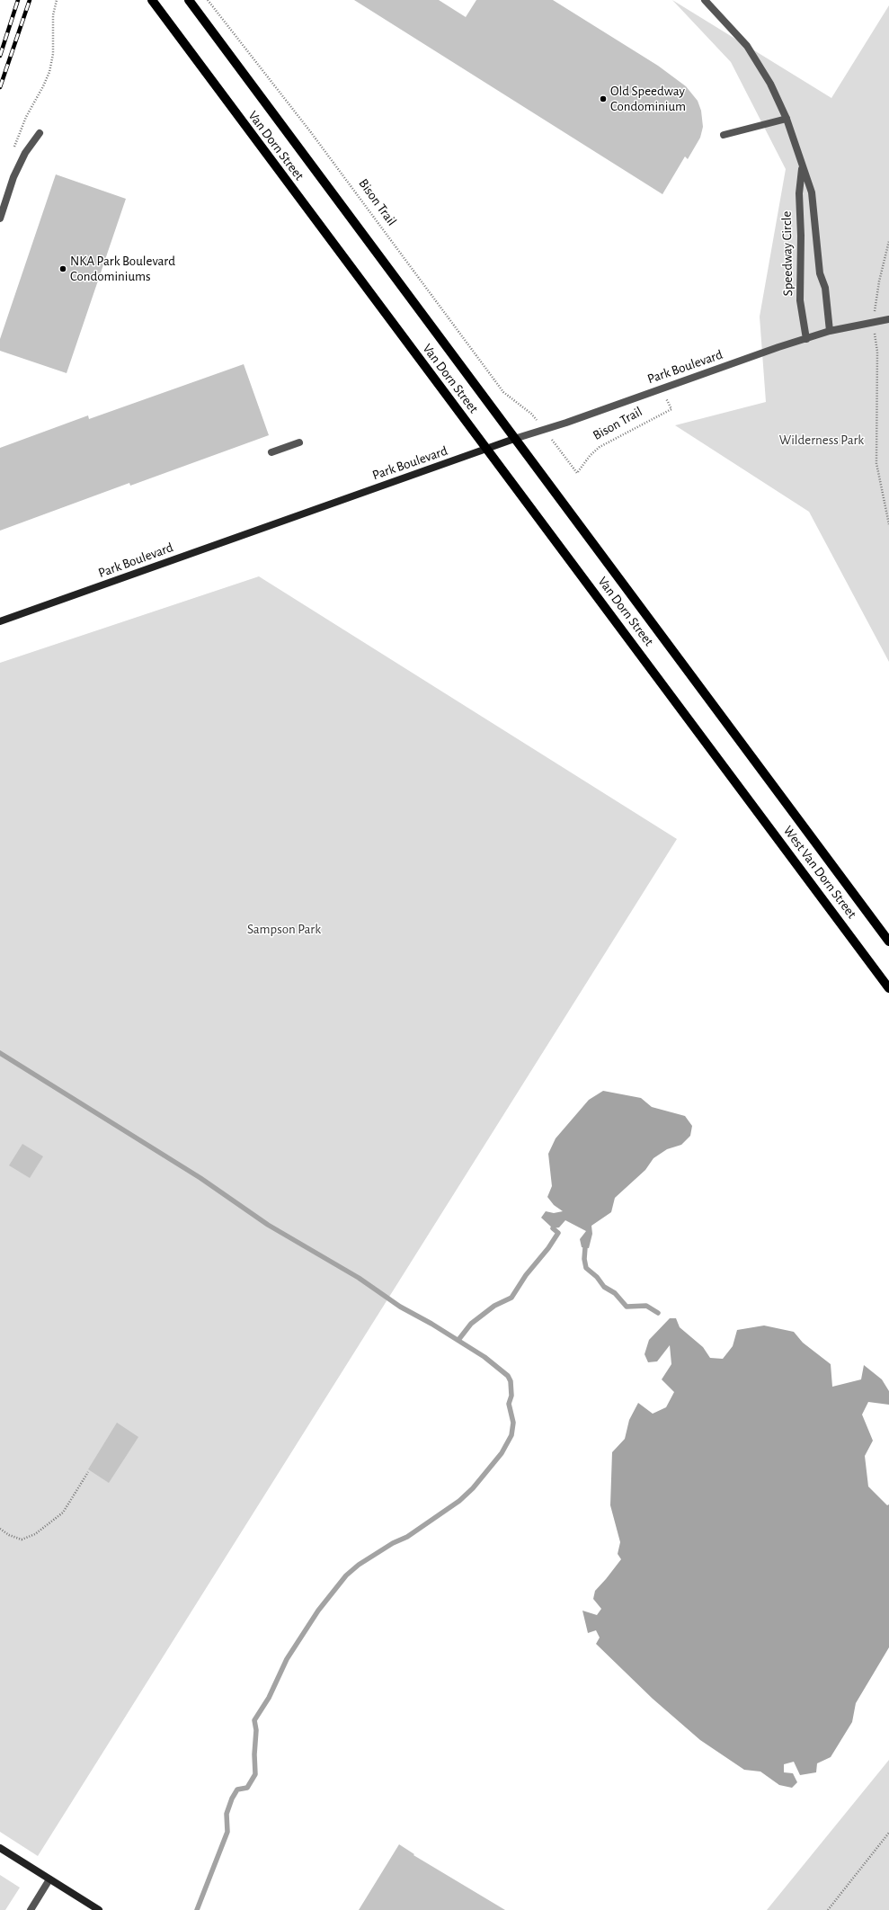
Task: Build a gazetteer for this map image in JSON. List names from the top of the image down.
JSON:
{
  "streets": {
    "main road": ["Van Dorn Street", "Park Boulevard", "West Van Dorn Street"],
    "street": ["Speedway Circle"],
    "path": ["Bison Trail"]
  },
  "crossings": [
    ["Van Dorn Street", "Park Boulevard"],
    ["Van Dorn Street", "West Van Dorn Street"],
    ["Bison Trail", "Park Boulevard"],
    ["Speedway Circle", "Park Boulevard"]
  ],
  "parks": ["Wilderness Park", "Sampson Park"],
  "places": ["Old Speedway Condominium", "NKA Park Boulevard Condominiums"]
}
